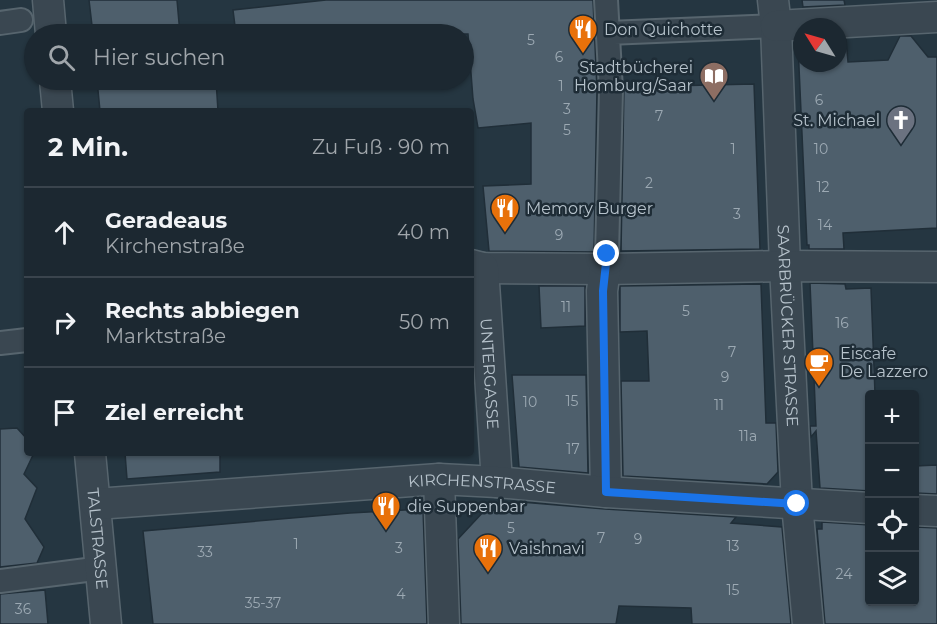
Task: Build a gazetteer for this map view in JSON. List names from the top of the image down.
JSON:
{
  "streets": {
    "street": [
      "SAARBRÜCKER STRASSE",
      "UNTERGASSE",
      "KIRCHENSTRASSE",
      "TALSTRASSE"
    ]
  },
  "crossings": [
    ["SAARBRÜCKER STRASSE", "KIRCHENSTRASSE"],
    ["UNTERGASSE", "KIRCHENSTRASSE"],
    ["KIRCHENSTRASSE", "TALSTRASSE"]
  ],
  "places": {
    "restaurant": [
      "Don Quichotte",
      "Memory Burger",
      "die Suppenbar",
      "Vaishnavi"
    ],
    "library": ["Stadtbücherei Homburg/Saar"],
    "church": ["St. Michael"],
    "cafe": ["Eiscafe De Lazzero"]
  },
  "house_numbers": [
    "5",
    "6",
    "1",
    "6",
    "3",
    "7",
    "5",
    "1",
    "10",
    "2",
    "12",
    "3",
    "14",
    "9",
    "11",
    "5",
    "16",
    "7",
    "9",
    "15",
    "10",
    "11",
    "11a",
    "17",
    "5",
    "7",
    "9",
    "1",
    "13",
    "3",
    "33",
    "24",
    "15",
    "4",
    "35-37",
    "36"
  ],
  "north": "top left",
  "page": {
    "search": "Hier suchen",
    "heading": ["2 Min.", "Zu Fuß · 90 m"],
    "list": [
      ["Geradeaus", "Kirchenstraße", "40 m"],
      ["Rechts abbiegen", "Marktstraße", "50 m"],
      "Ziel erreicht"
    ],
    "map_buttons": ["+", "−"]
  }
}
